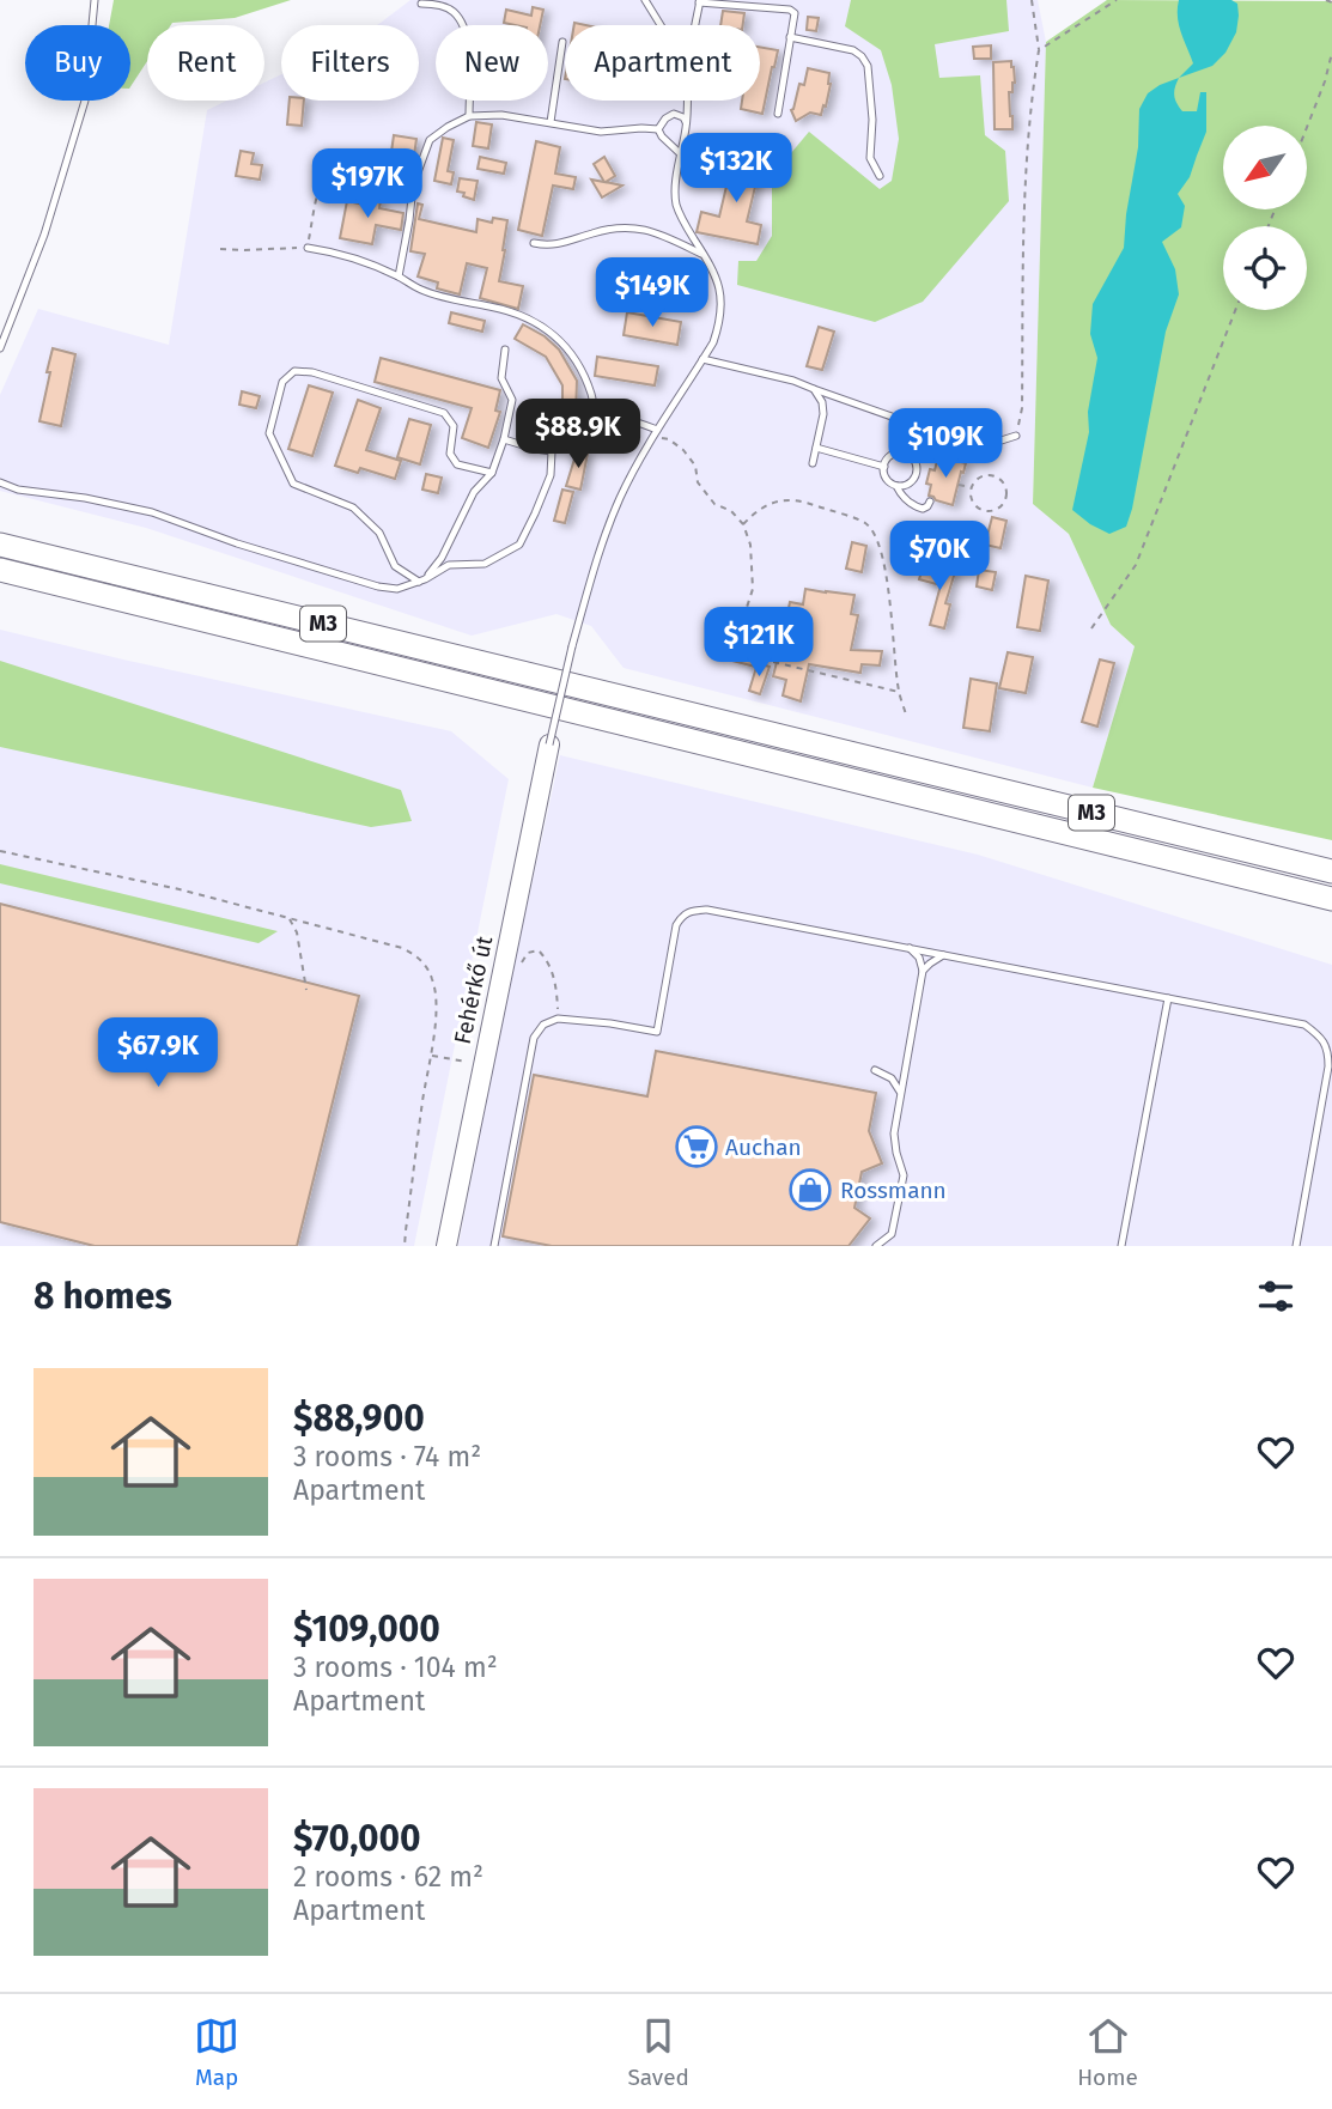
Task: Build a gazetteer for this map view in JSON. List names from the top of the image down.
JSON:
{
  "streets": {
    "highway": ["M3"],
    "street": ["Fehérkő út"]
  },
  "places": {
    "supermarket": ["Auchan"],
    "shop": ["Rossmann"]
  },
  "north": "bottom left",
  "page": {
    "chip": [
      "Buy",
      "Rent",
      "Filters",
      "New",
      "Apartment"
    ],
    "price": [
      "$132K",
      "$197K",
      "$149K",
      "$88.9K",
      "$109K",
      "$70K",
      "$121K",
      "$67.9K"
    ],
    "heading": "8 homes",
    "list": [
      {
        "name": "$88,900",
        "note": "3 rooms · 74 m² · Apartment"
      },
      {
        "name": "$109,000",
        "note": "3 rooms · 104 m² · Apartment"
      },
      {
        "name": "$70,000",
        "note": "2 rooms · 62 m² · Apartment"
      }
    ],
    "tabs": ["Map", "Saved", "Home"]
  }
}
